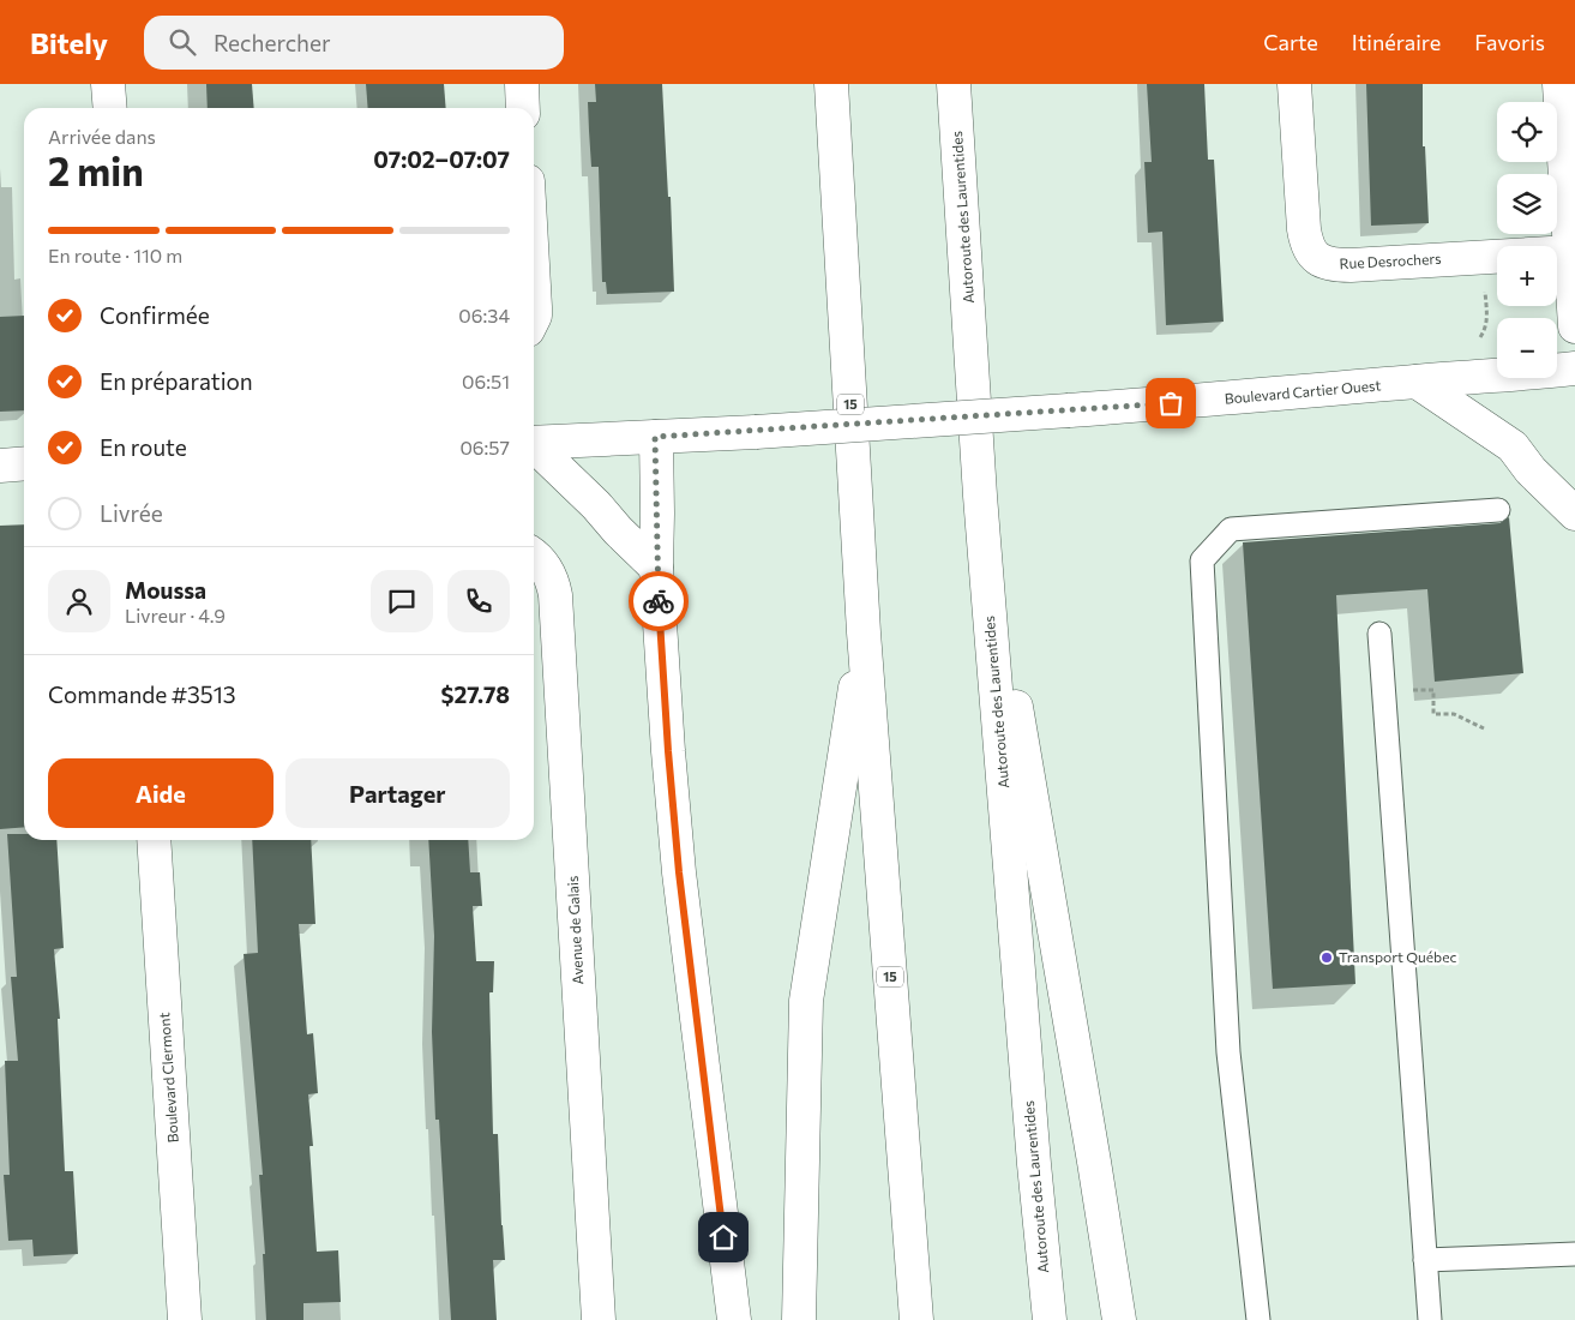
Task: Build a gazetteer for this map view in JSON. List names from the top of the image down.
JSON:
{
  "streets": {
    "main road": [
      "Autoroute des Laurentides",
      "Rue Desrochers",
      "Boulevard Cartier Ouest",
      "15",
      "Avenue de Galais",
      "Boulevard Clermont"
    ]
  },
  "places": ["Transport Québec"],
  "page": {
    "header": "Bitely",
    "search": "Rechercher",
    "nav": ["Carte", "Itinéraire", "Favoris"],
    "map_buttons": ["+", "−"],
    "heading": ["2 min", "Arrivée dans", "07:02–07:07"],
    "panel": [
      "Moussa",
      "Livreur · 4.9",
      "Commande #3513",
      "$27.78"
    ],
    "bar": "En route · 110 m",
    "list": [
      ["Confirmée", "06:34"],
      ["En préparation", "06:51"],
      ["En route", "06:57"],
      "Livrée"
    ],
    "buttons": ["Aide", "Partager"]
  }
}
